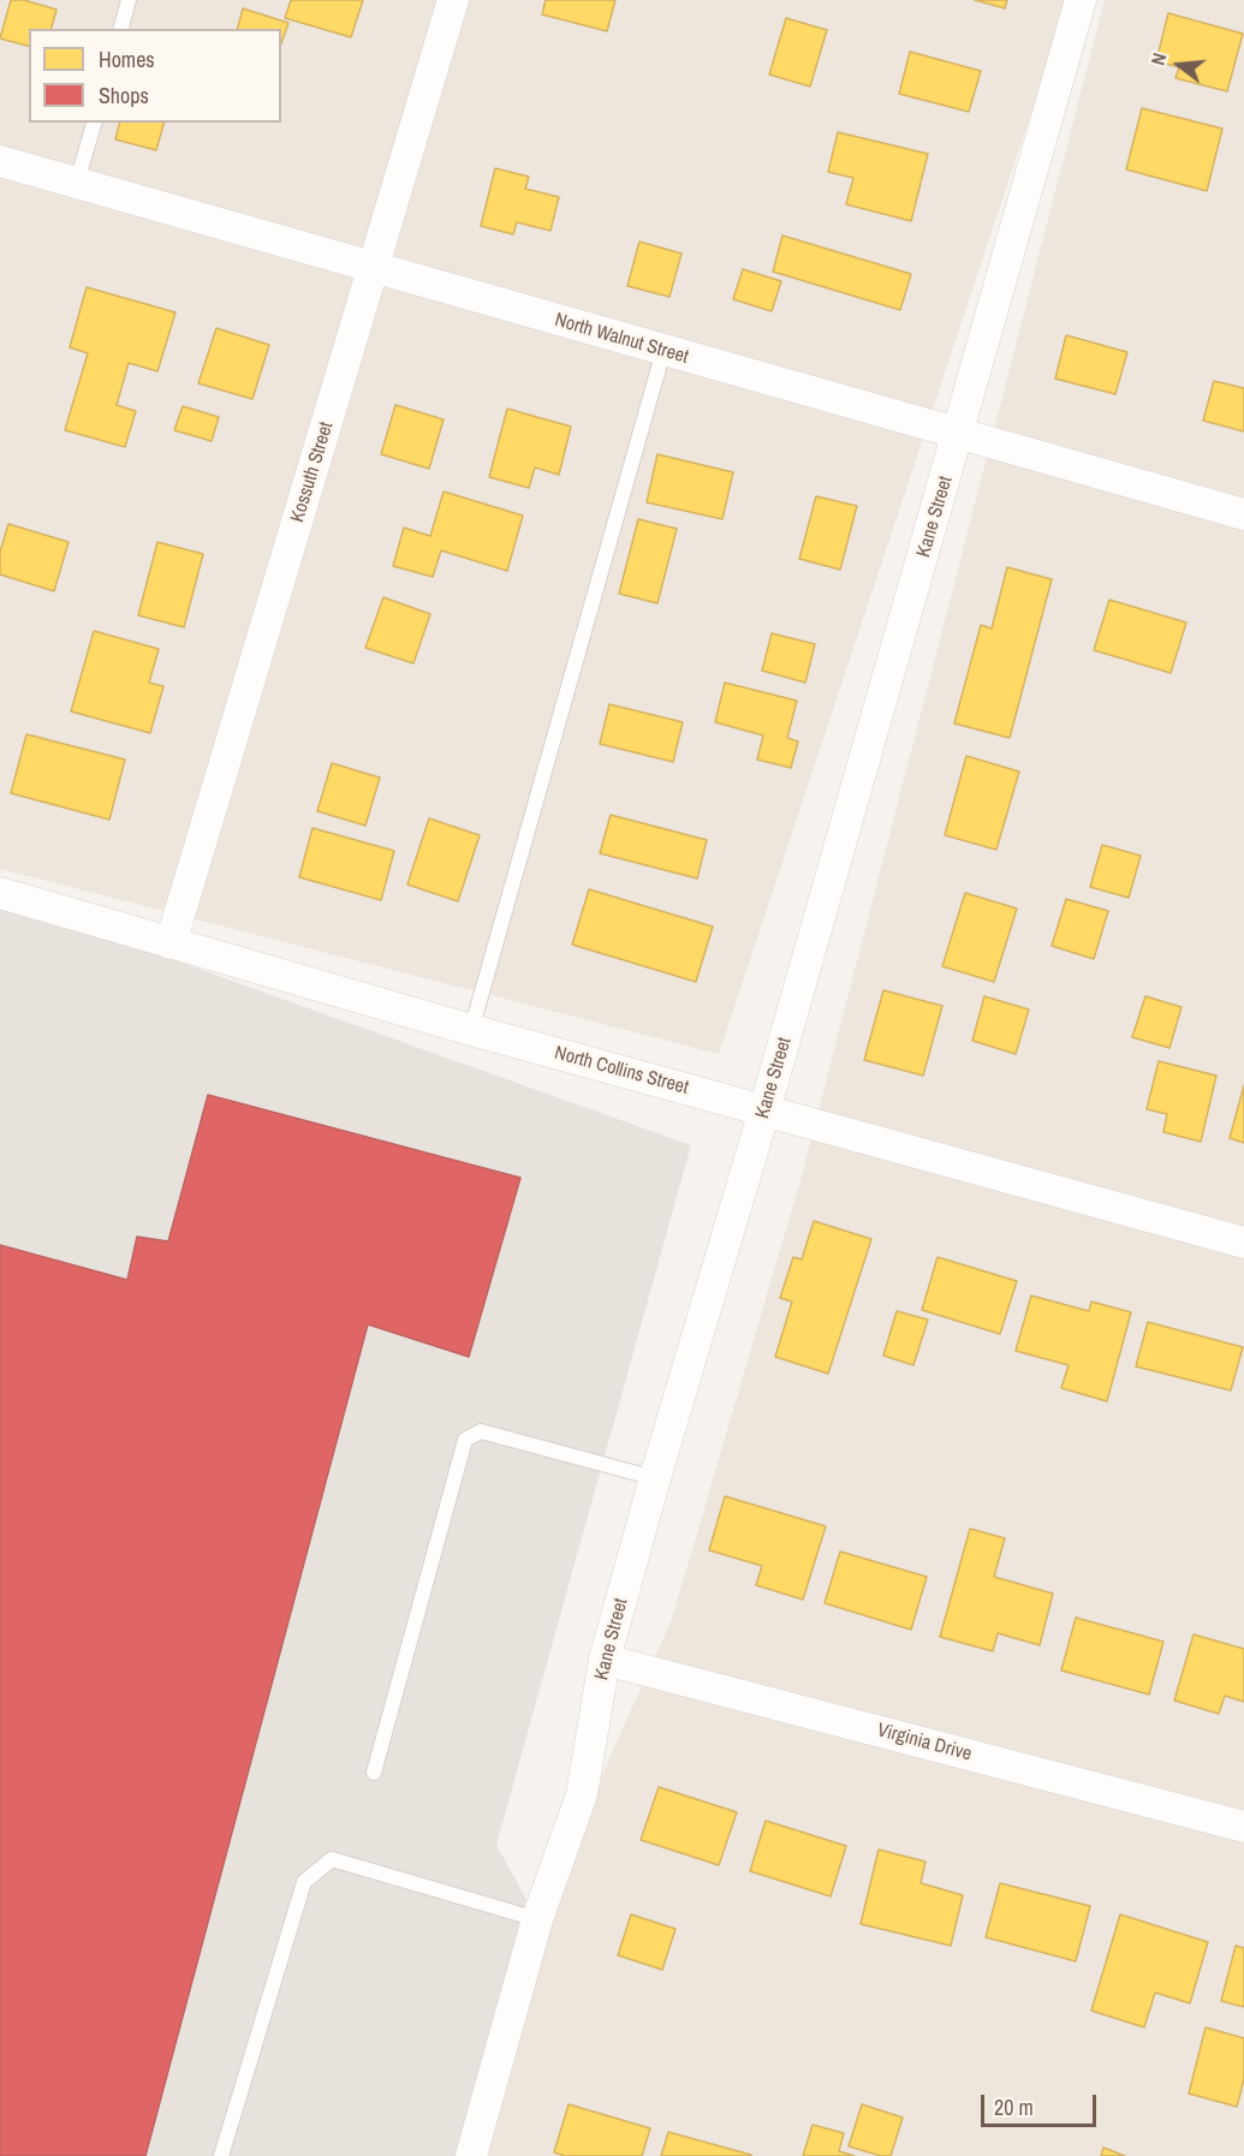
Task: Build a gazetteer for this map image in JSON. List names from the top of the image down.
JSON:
{
  "streets": {
    "street": [
      "North Walnut Street",
      "Kossuth Street",
      "Kane Street",
      "North Collins Street",
      "Virginia Drive"
    ]
  },
  "crossings": [
    ["North Walnut Street", "Kossuth Street"],
    ["North Walnut Street", "Kane Street"],
    ["Kossuth Street", "North Collins Street"],
    ["Kane Street", "North Collins Street"],
    ["Kane Street", "Virginia Drive"]
  ],
  "legend": ["Homes", "Shops"],
  "scale_bar": "20 m",
  "north": "left"
}
